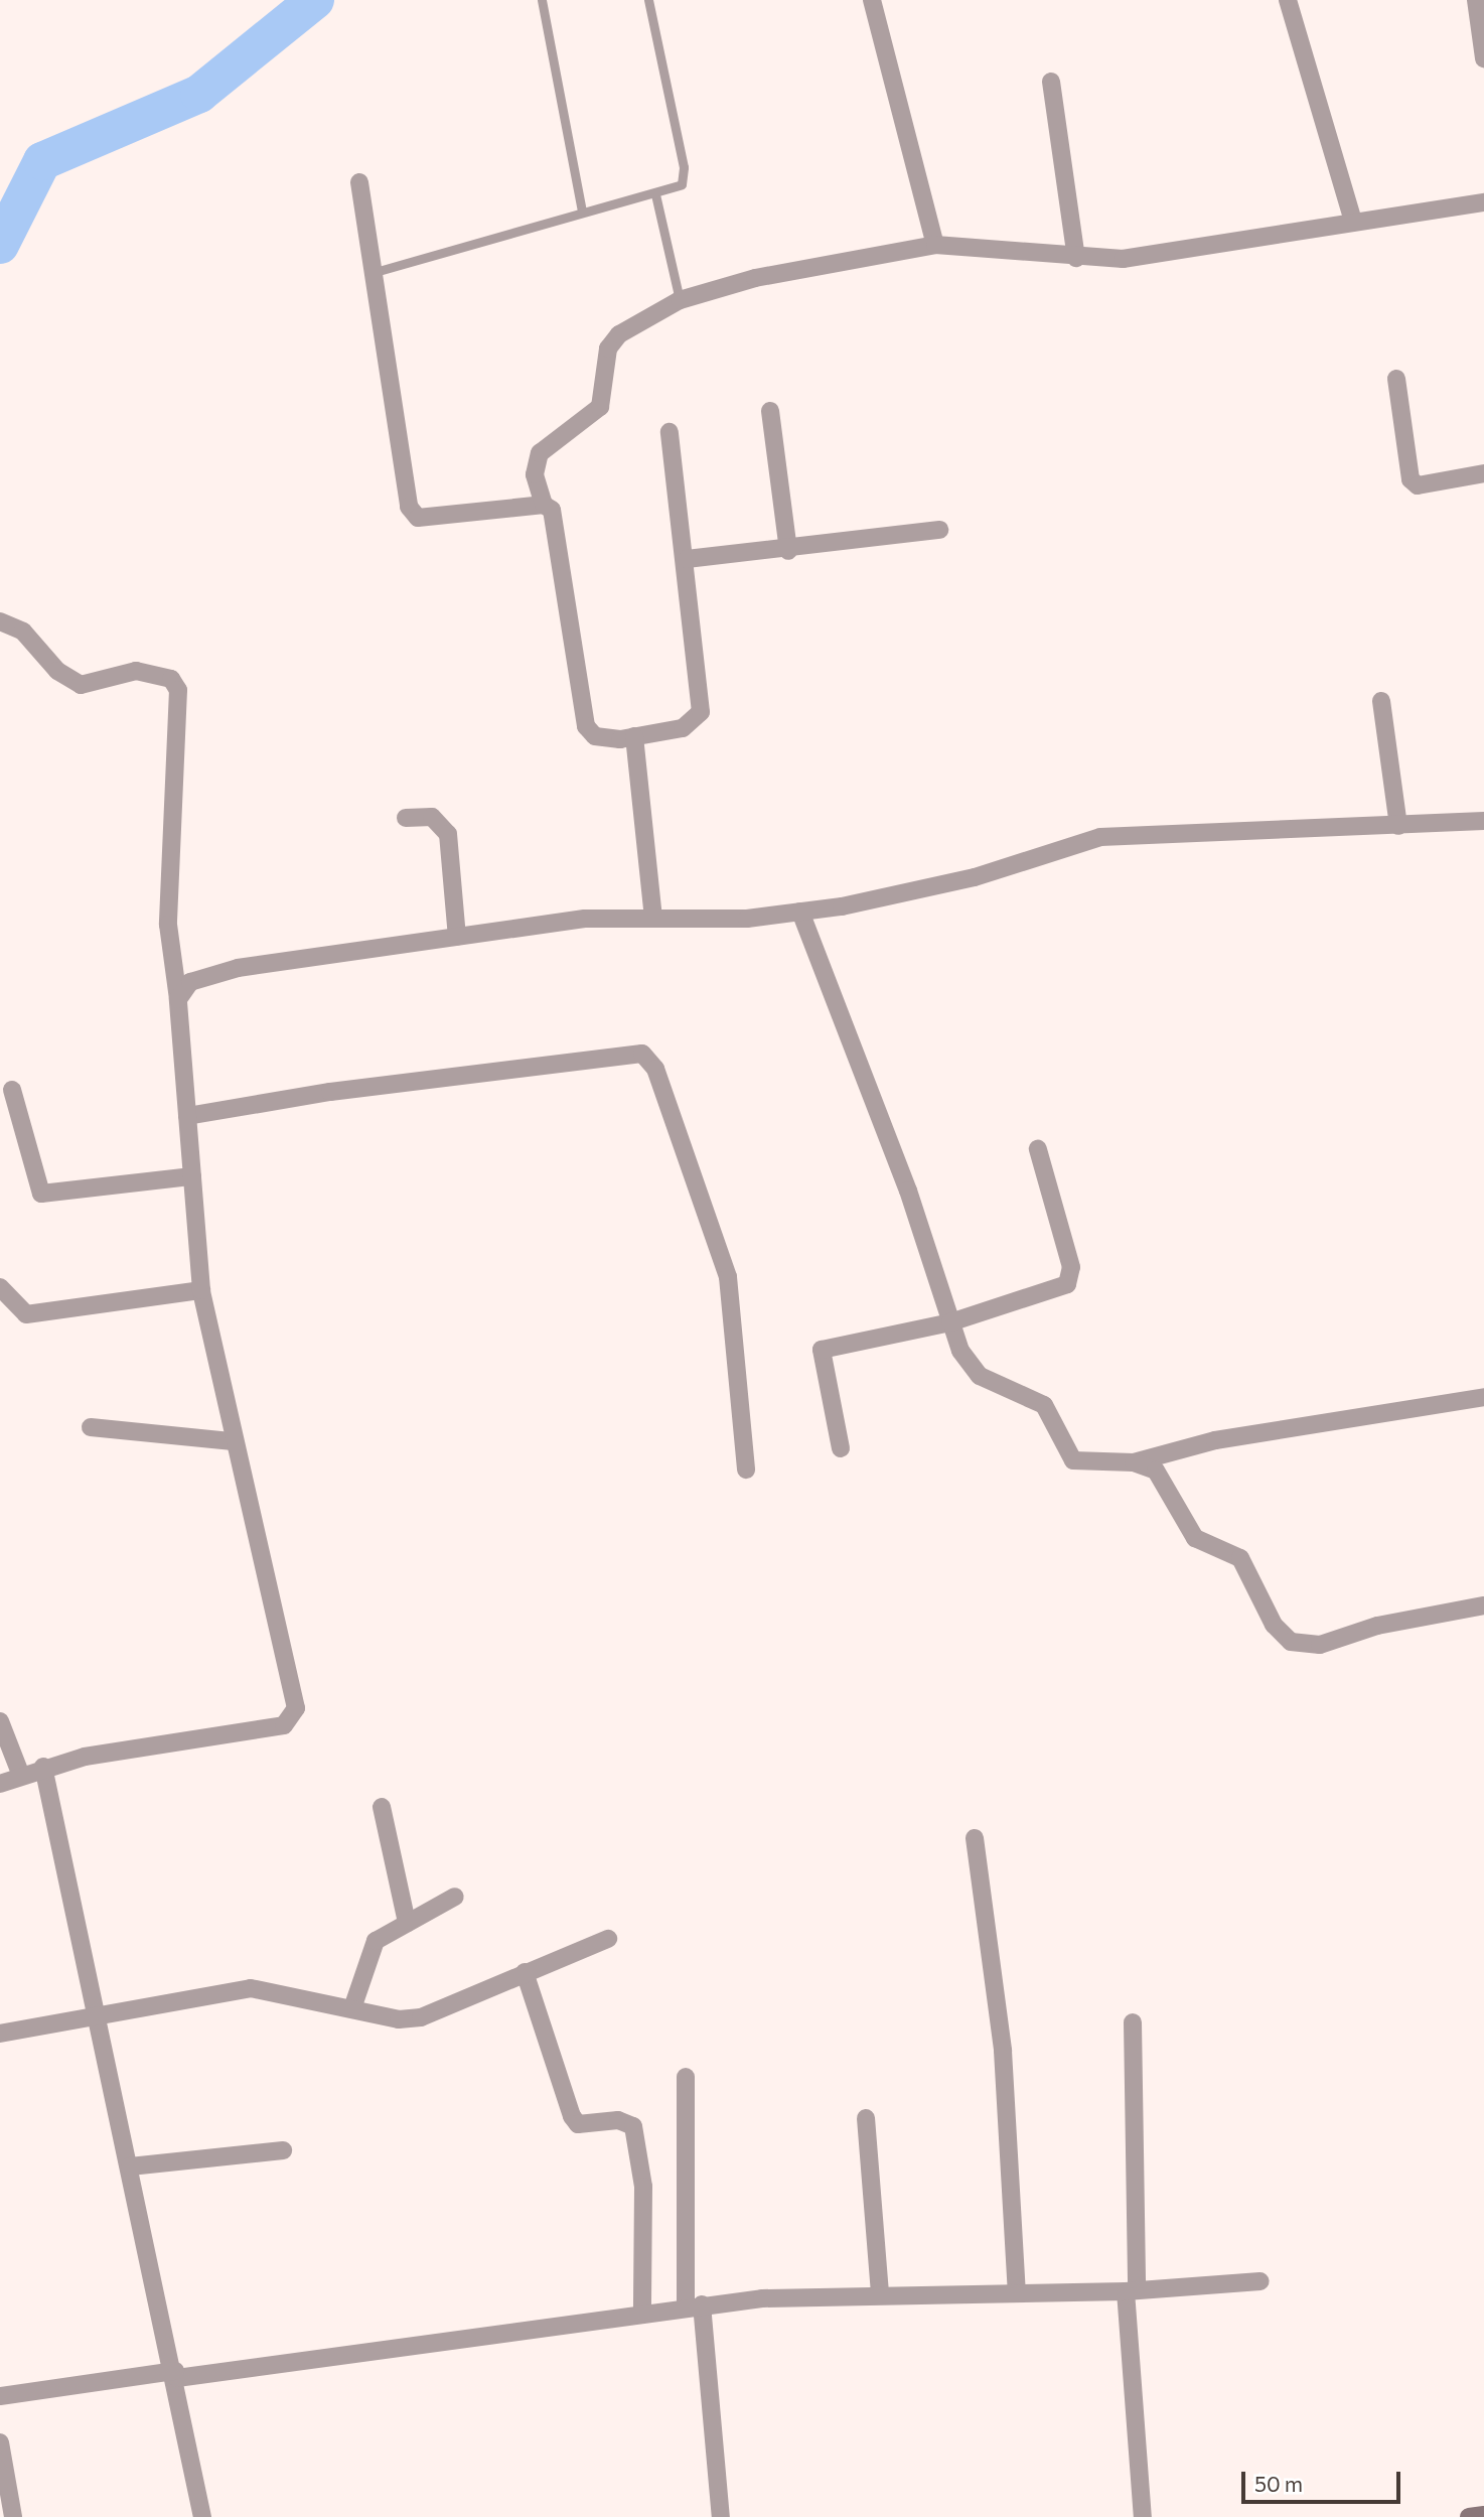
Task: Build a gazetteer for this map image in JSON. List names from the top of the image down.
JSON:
{
  "scale_bar": "50 m"
}
